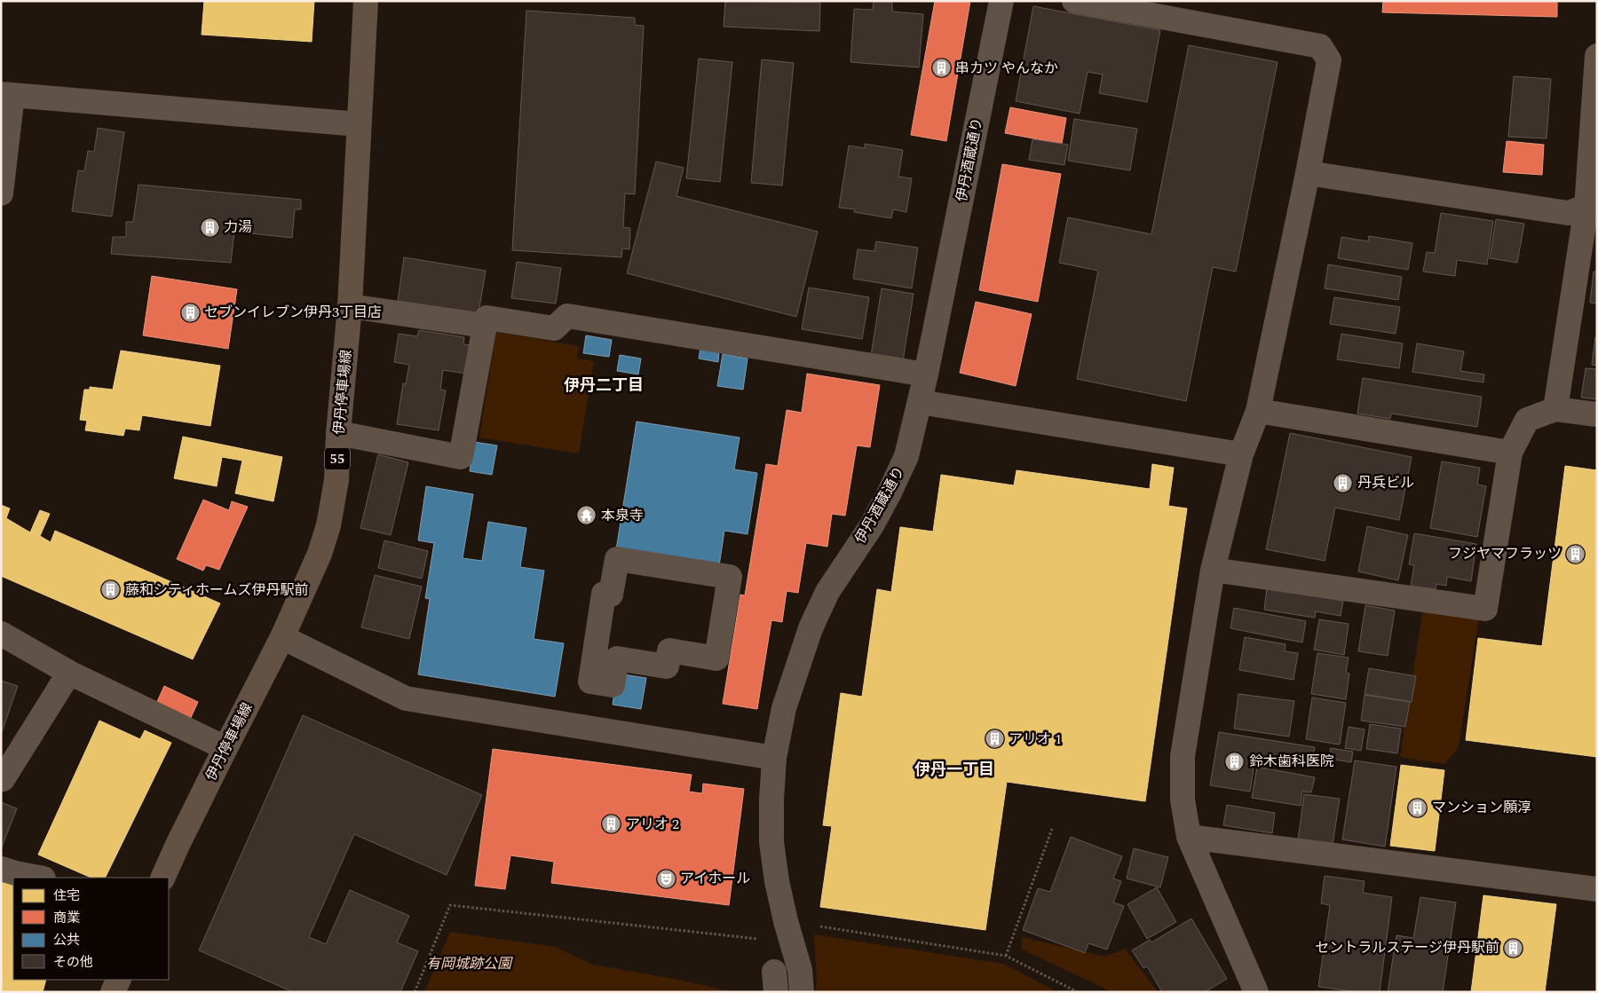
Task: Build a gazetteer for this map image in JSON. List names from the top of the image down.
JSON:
{
  "streets": {
    "main road": ["伊丹停車場線", "55"],
    "street": ["伊丹酒蔵通り"]
  },
  "districts": ["伊丹二丁目", "伊丹一丁目"],
  "parks": ["有岡城跡公園"],
  "places": {
    "building": [
      "串カツ やんなか",
      "力湯",
      "セブンイレブン伊丹3丁目店",
      "丹兵ビル",
      "フジヤマフラッツ",
      "藤和シティホームズ伊丹駅前",
      "アリオ 1",
      "鈴木歯科医院",
      "マンション願淳",
      "アリオ 2",
      "セントラルステージ伊丹駅前"
    ],
    "temple": ["本泉寺"],
    "theatre": ["アイホール"]
  },
  "legend": [
    "住宅",
    "商業",
    "公共",
    "その他"
  ]
}
